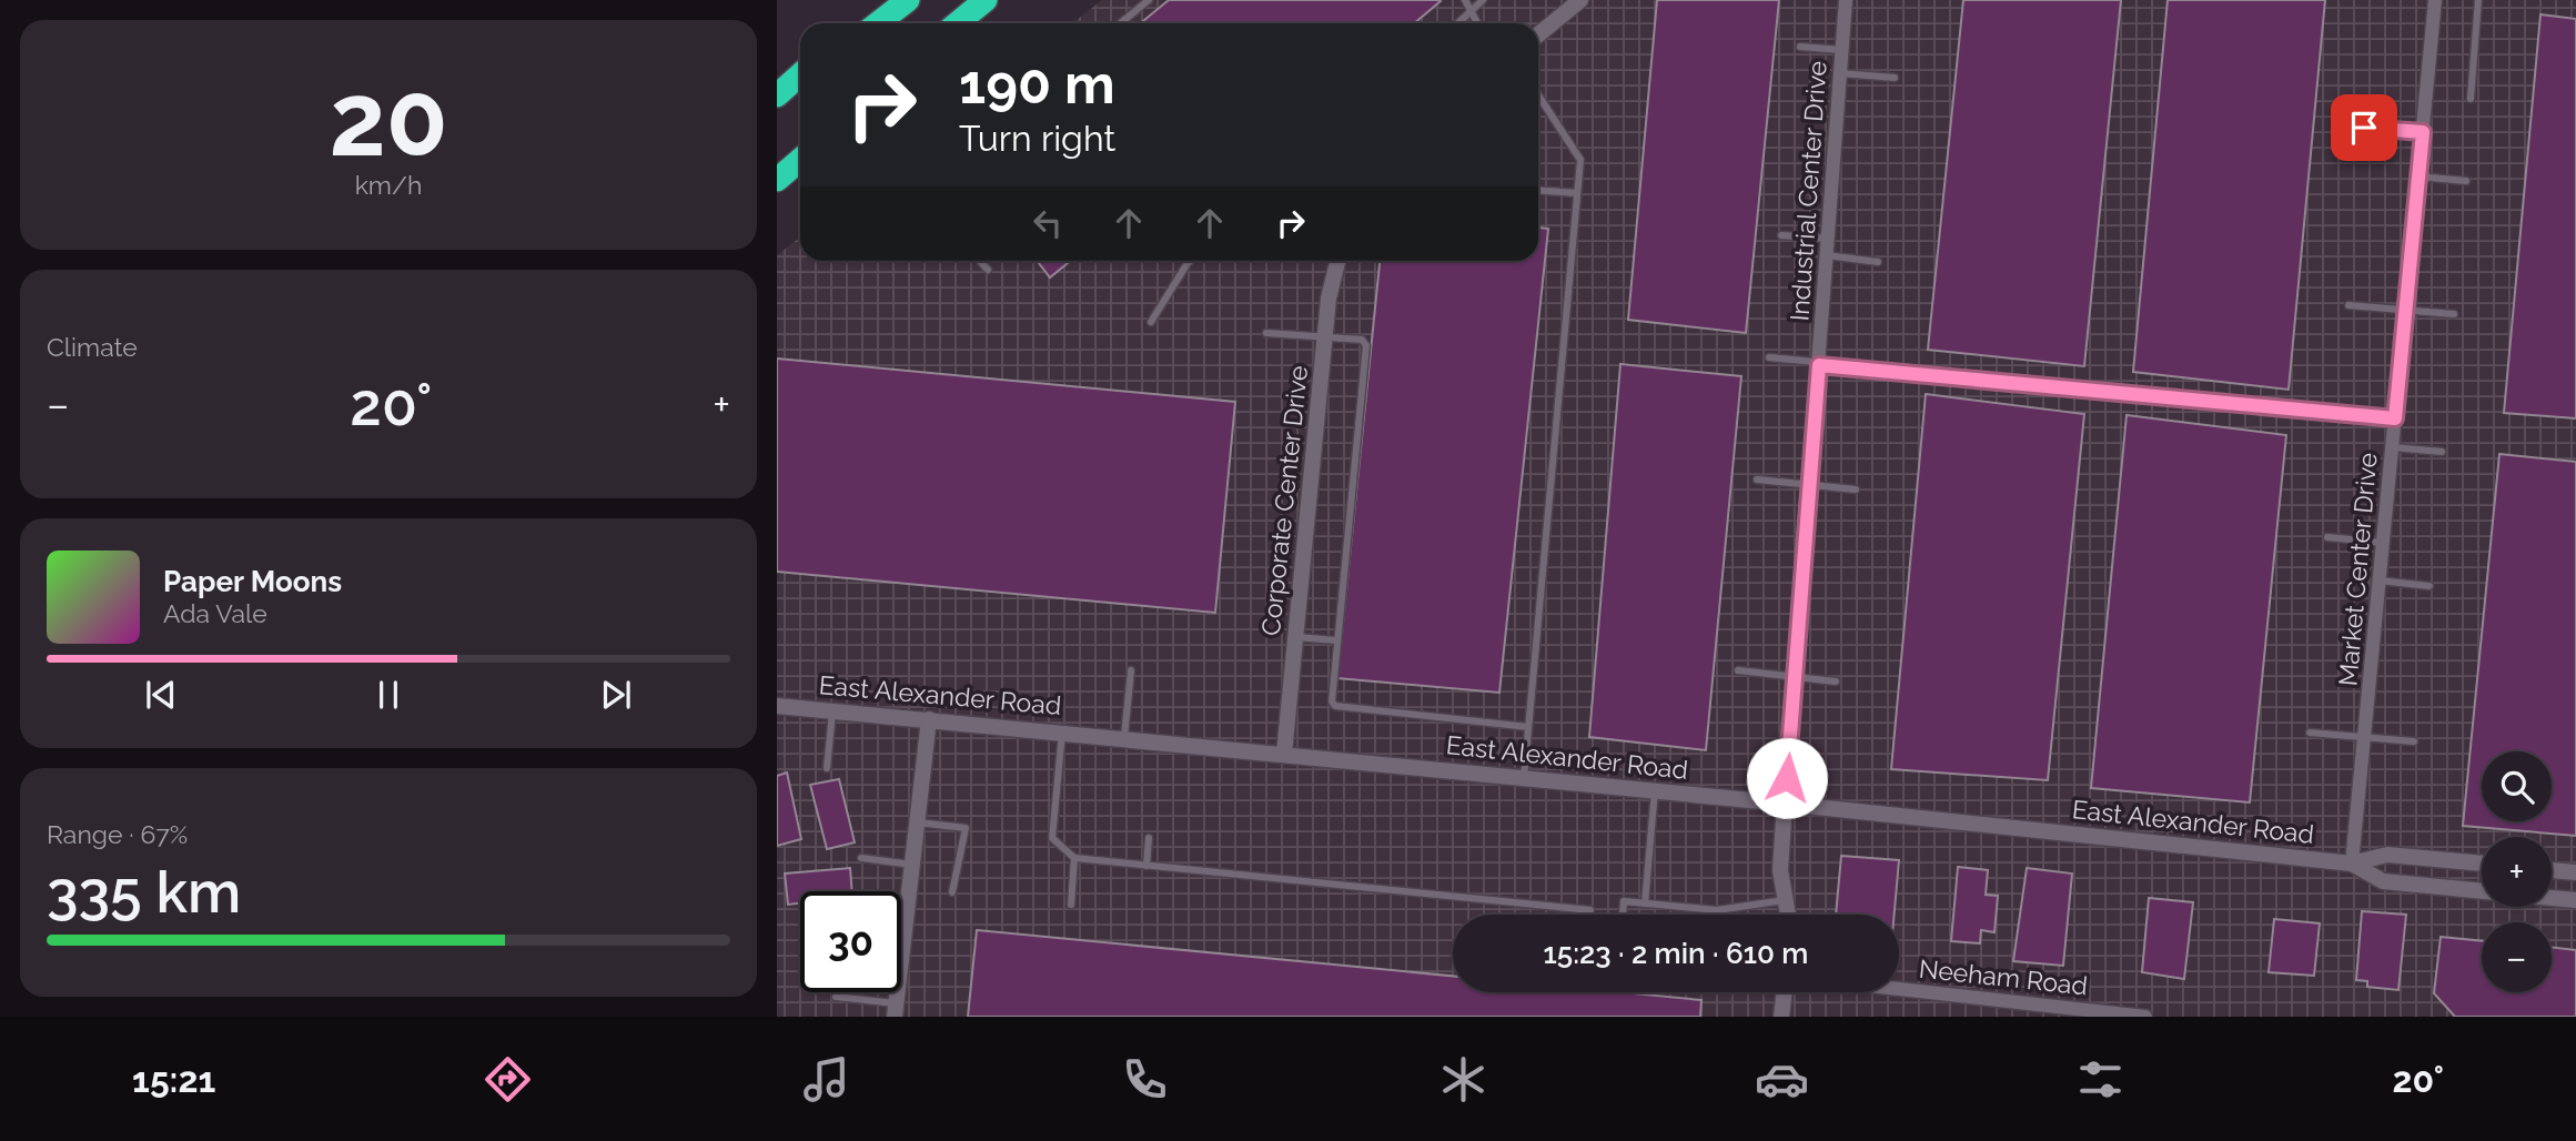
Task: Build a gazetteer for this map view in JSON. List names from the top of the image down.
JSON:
{
  "streets": {
    "street": [
      "Industrial Center Drive",
      "Corporate Center Drive",
      "Market Center Drive",
      "East Alexander Road",
      "Neeham Road"
    ]
  },
  "crossings": [
    ["Industrial Center Drive", "East Alexander Road"],
    ["Corporate Center Drive", "East Alexander Road"],
    ["Market Center Drive", "East Alexander Road"]
  ],
  "page": {
    "tile": [
      ["20", "km/h"],
      "Climate",
      ["Range · 67%", "335 km"]
    ],
    "turn": ["190 m", "Turn right"],
    "heat": ["−", "20°", "+"],
    "song": ["Paper Moons", "Ada Vale"],
    "map_buttons": ["+", "−"],
    "limit": "30",
    "trip": "15:23 · 2 min · 610 m",
    "tabs": ["15:21", "20°"]
  }
}
